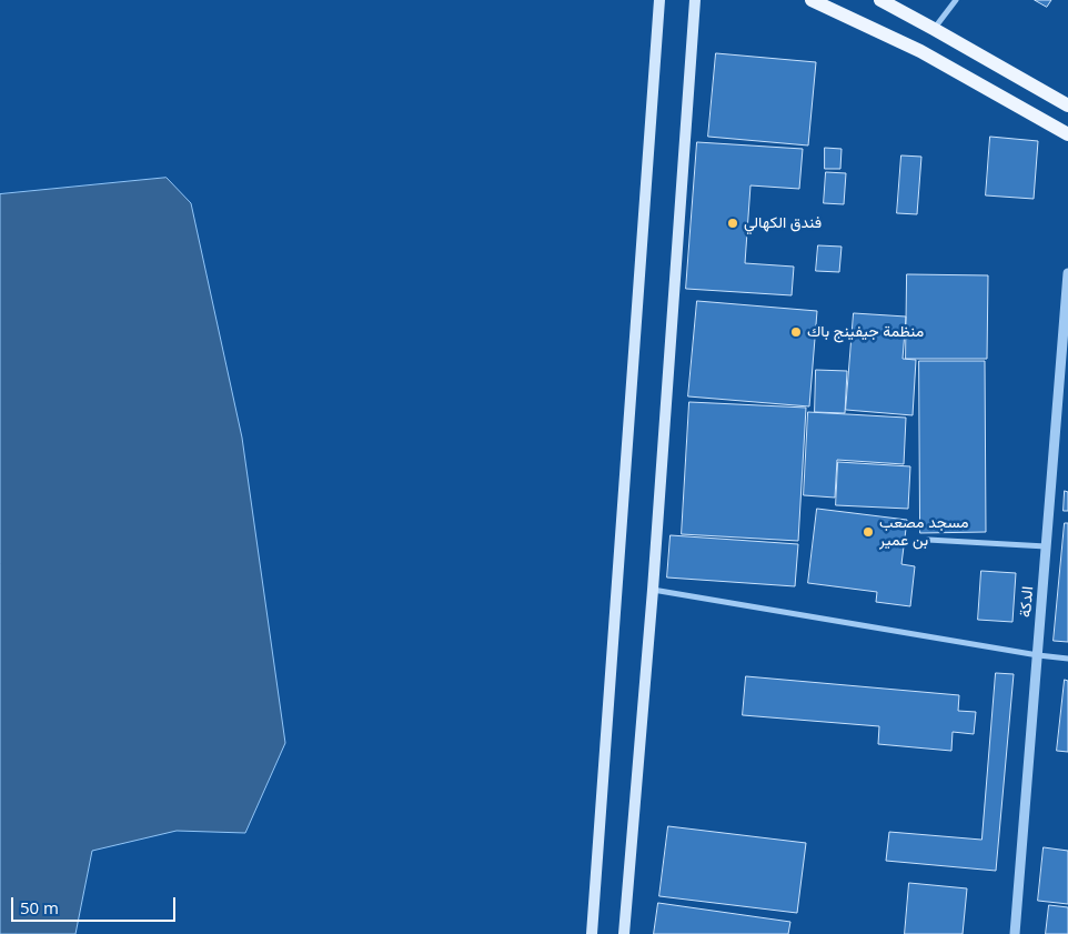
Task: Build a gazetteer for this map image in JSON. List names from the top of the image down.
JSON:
{
  "streets": {
    "street": ["الدكة"]
  },
  "places": ["فندق الكهالي", "منظمة جيفينج باك", "مسجد مصعب بن عمير"],
  "scale_bar": "50 m"
}
